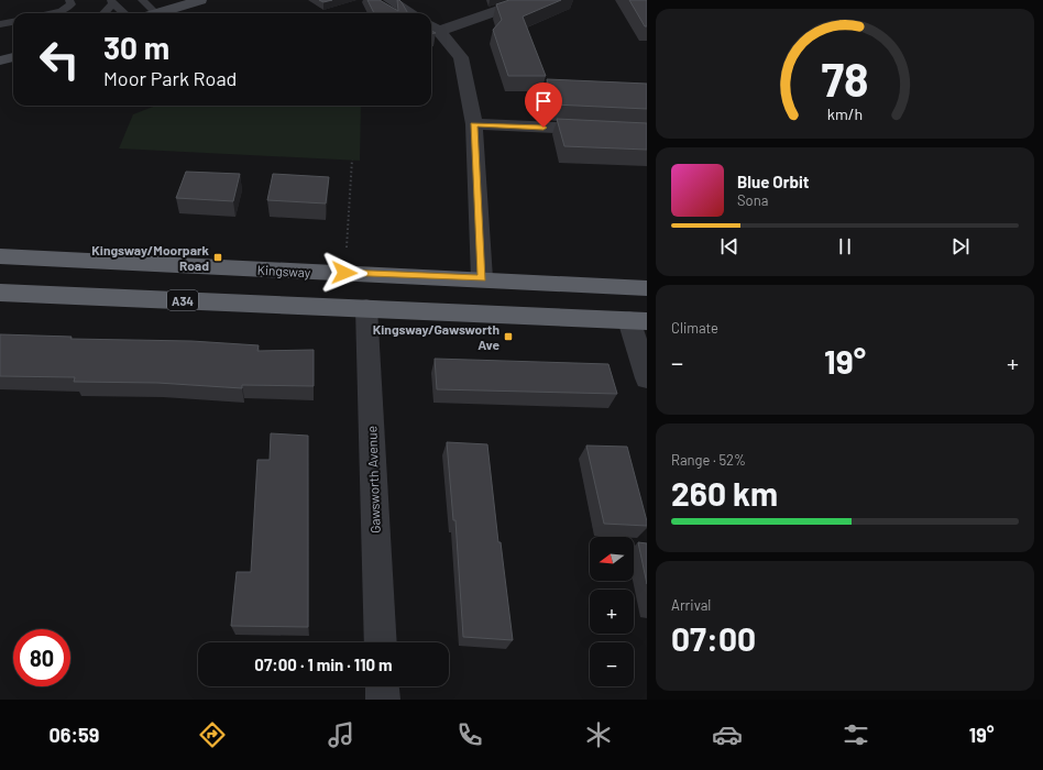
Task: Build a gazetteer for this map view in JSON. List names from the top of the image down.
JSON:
{
  "streets": {
    "highway": ["Kingsway", "A34"],
    "street": ["Gawsworth Avenue"]
  },
  "crossings": [
    ["A34", "Gawsworth Avenue"]
  ],
  "places": {
    "transit": ["Kingsway/Moorpark Road", "Kingsway/Gawsworth Ave"]
  },
  "north": "left",
  "page": {
    "turn": ["30 m", "Moor Park Road"],
    "song": ["Blue Orbit", "Sona"],
    "tile": [
      "Climate",
      ["Range · 52%", "260 km"],
      ["Arrival", "07:00"]
    ],
    "heat": ["−", "19°", "+"],
    "map_buttons": ["+", "−"],
    "limit": "80",
    "trip": "07:00 · 1 min · 110 m",
    "tabs": ["06:59", "19°"],
    "gauge": ["78", "km/h"]
  }
}
